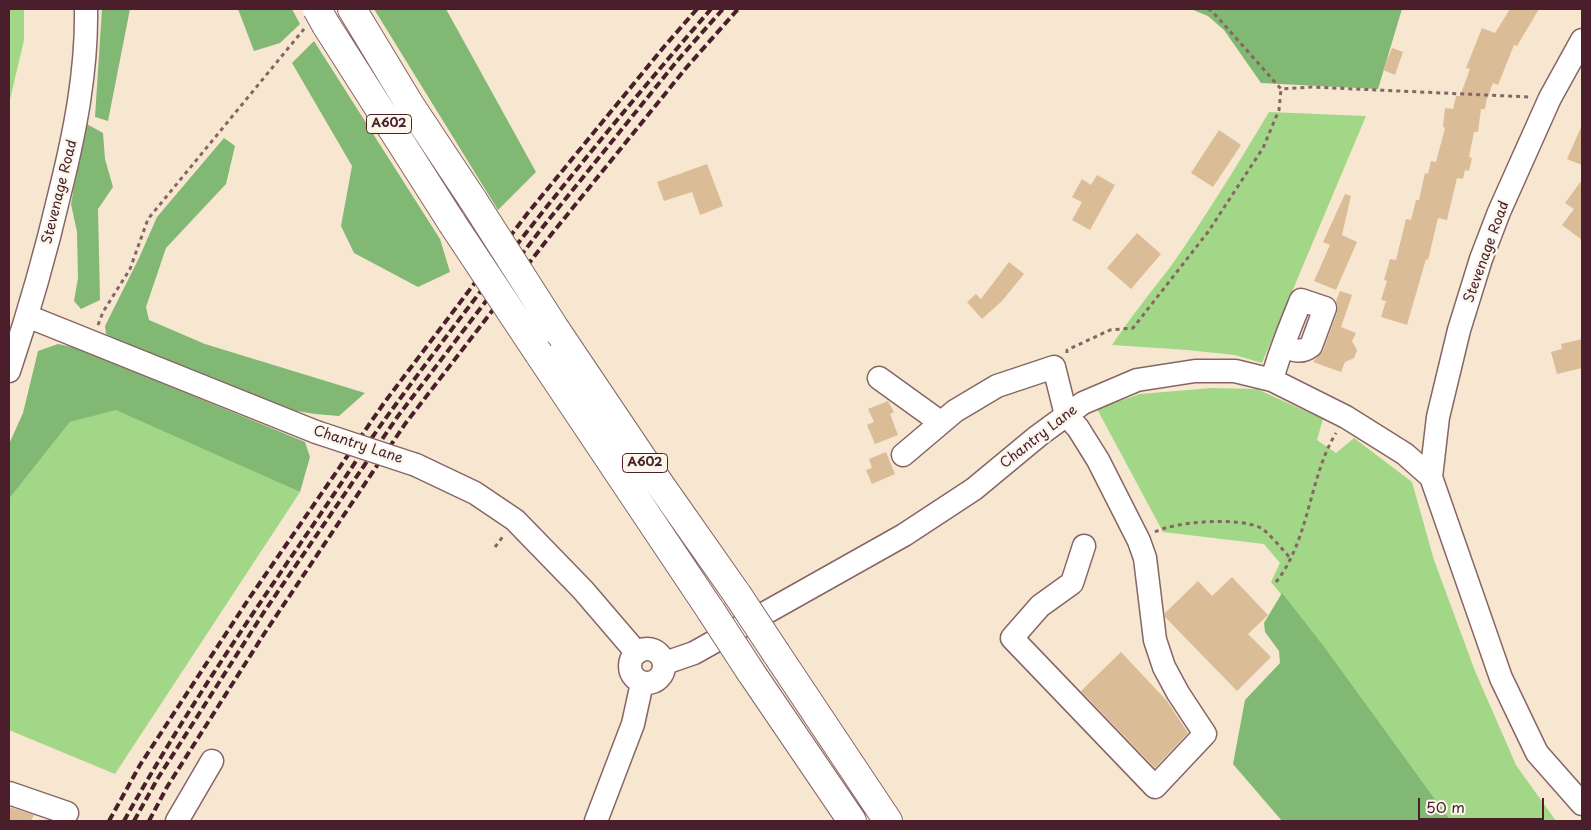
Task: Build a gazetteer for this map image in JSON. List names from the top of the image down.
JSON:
{
  "streets": {
    "main road": ["A602"],
    "street": ["Stevenage Road", "Chantry Lane"]
  },
  "crossings": [
    ["Stevenage Road", "Chantry Lane"]
  ],
  "scale_bar": "50 m"
}
